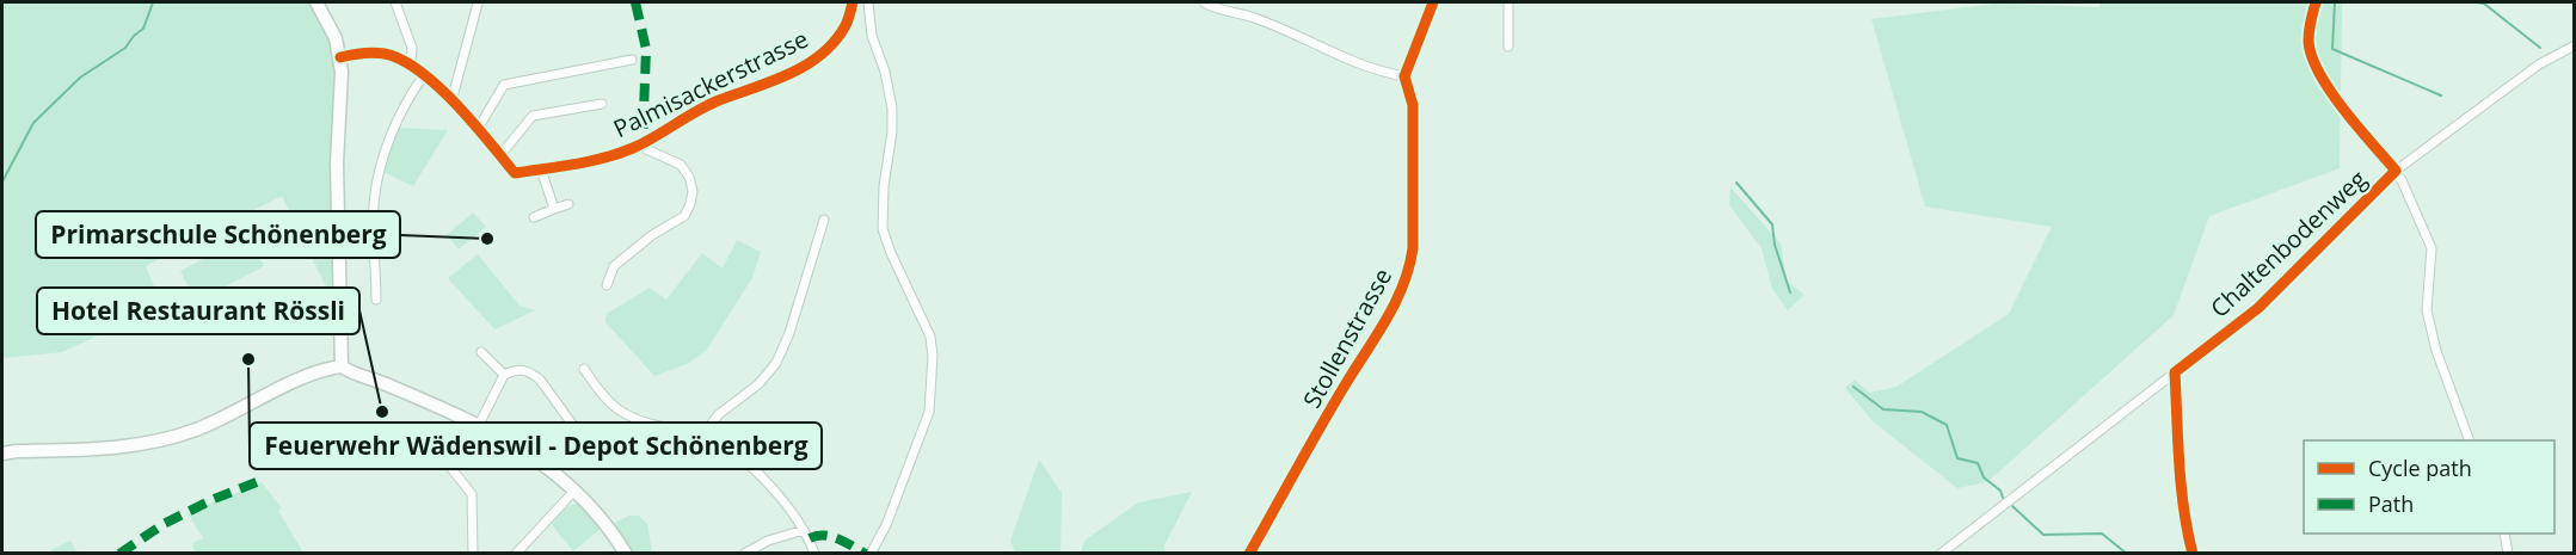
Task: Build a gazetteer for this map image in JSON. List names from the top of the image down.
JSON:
{
  "streets": {
    "street": ["Palmisackerstrasse", "Chaltenbodenweg", "Stollenstrasse"]
  },
  "places": ["Primarschule Schönenberg", "Feuerwehr Wädenswil - Depot Schönenberg", "Hotel Restaurant Rössli"],
  "legend": ["Cycle path", "Path"]
}
